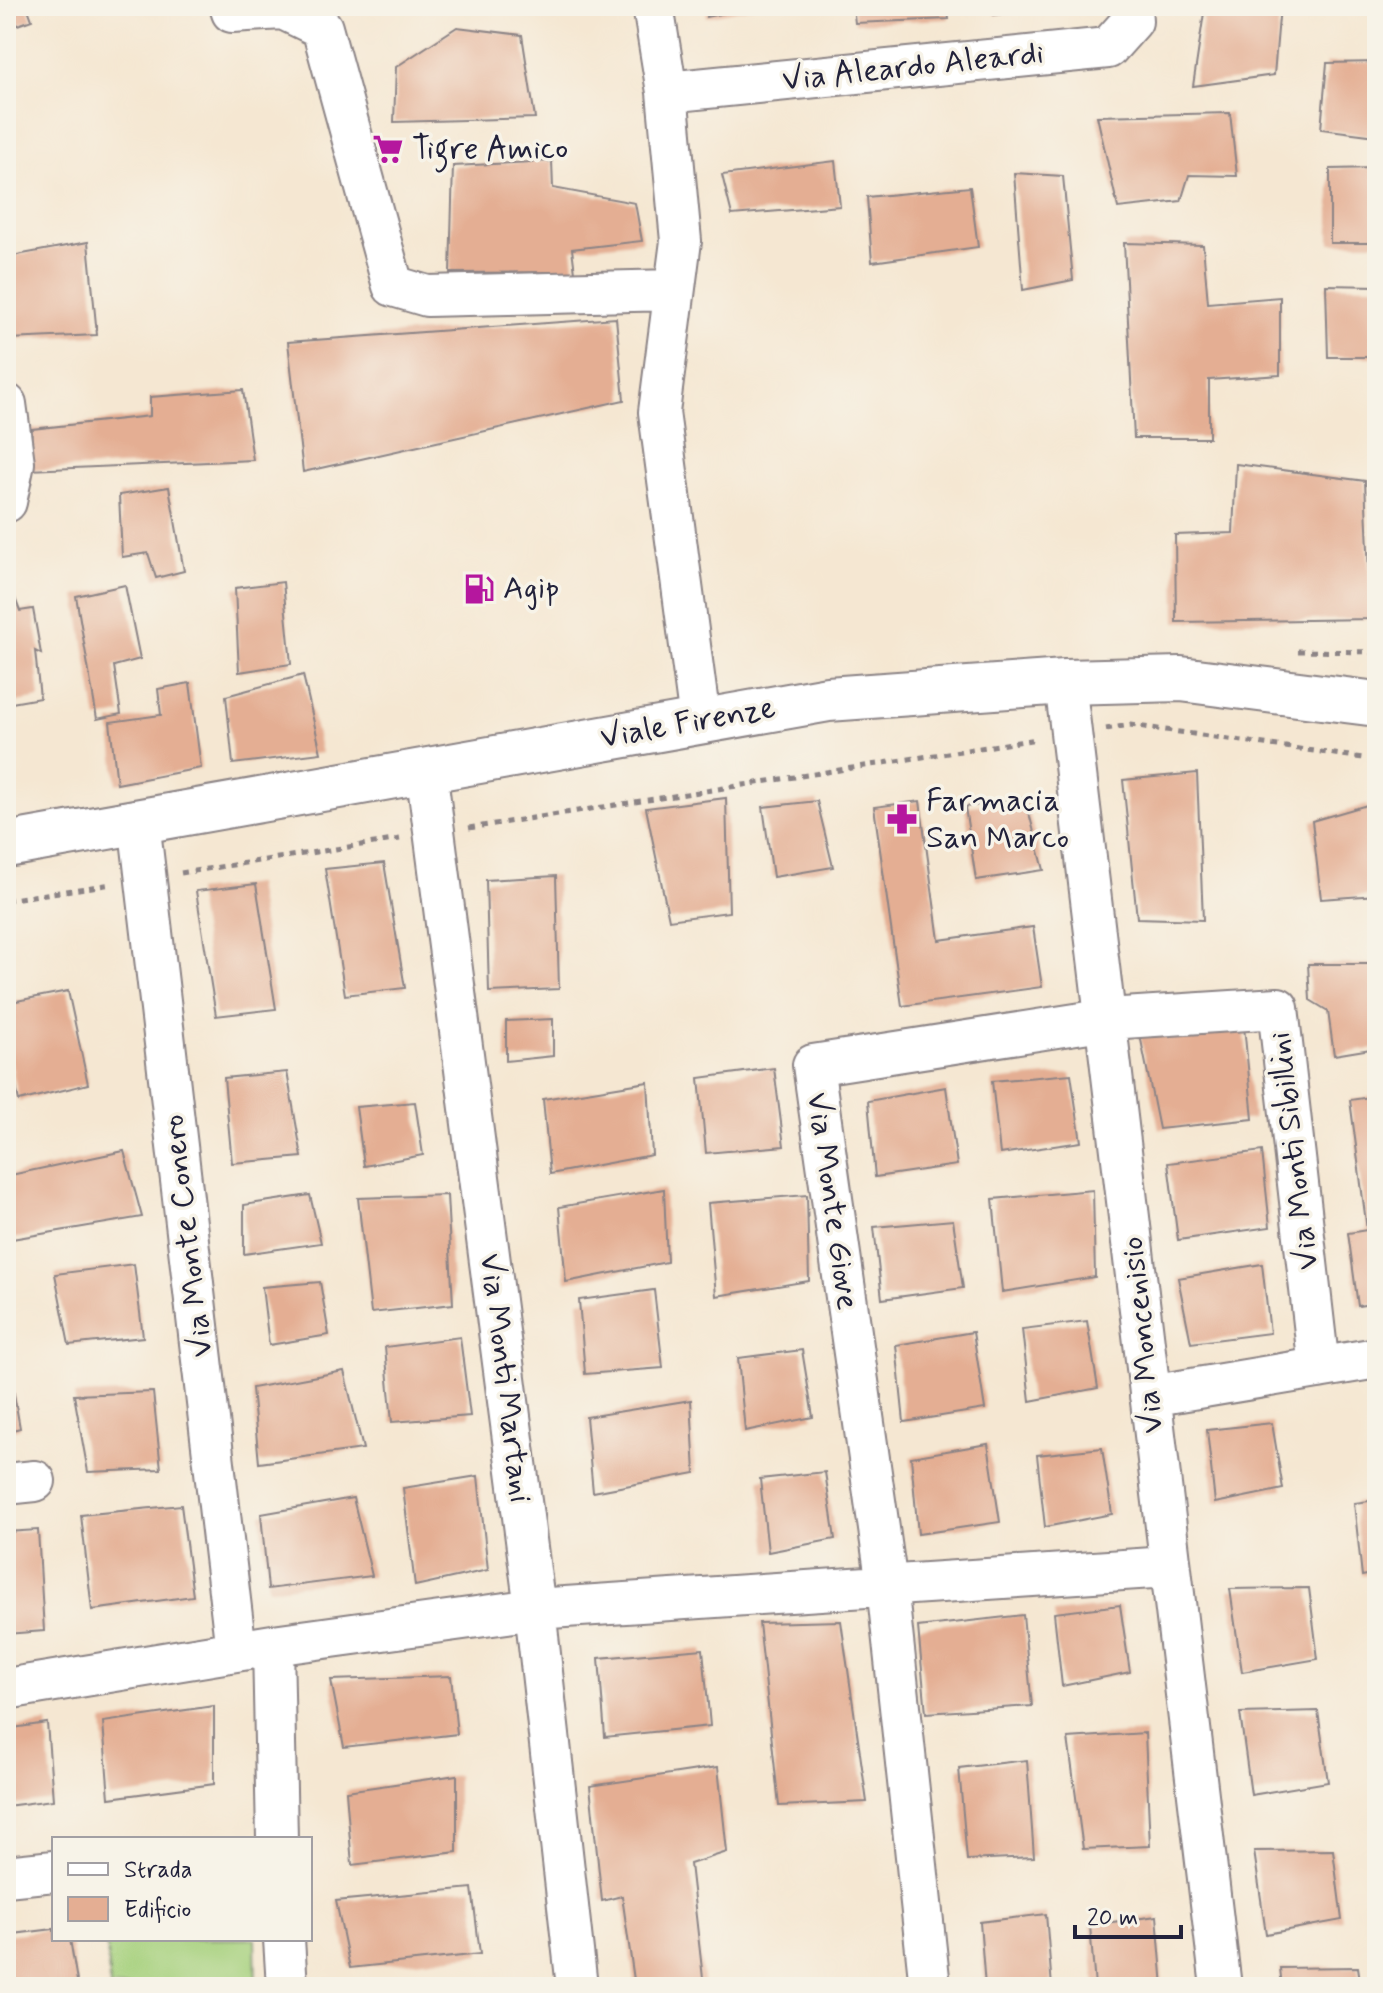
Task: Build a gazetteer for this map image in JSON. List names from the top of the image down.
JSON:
{
  "streets": {
    "main road": ["Viale Firenze"],
    "street": [
      "Via Aleardo Aleardi",
      "Via Monti Sibillini",
      "Via Monte Giove",
      "Via Monte Conero",
      "Via Moncenisio",
      "Via Monti Martani"
    ]
  },
  "crossings": [
    ["Viale Firenze", "Via Monte Conero"],
    ["Viale Firenze", "Via Moncenisio"],
    ["Viale Firenze", "Via Monti Martani"],
    ["Via Monti Sibillini", "Via Monte Giove"],
    ["Via Monti Sibillini", "Via Moncenisio"],
    ["Via Monte Giove", "Via Moncenisio"]
  ],
  "places": {
    "supermarket": ["Tigre Amico"],
    "fuel station": ["Agip"],
    "pharmacy": ["Farmacia San Marco"]
  },
  "legend": ["Strada", "Edificio"],
  "scale_bar": "20 m"
}
